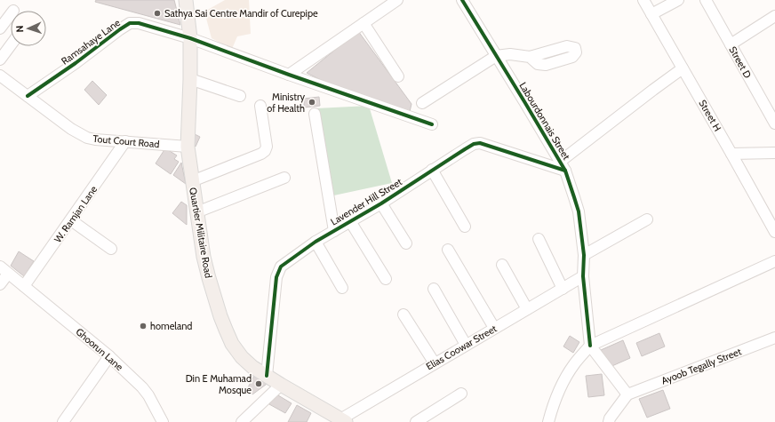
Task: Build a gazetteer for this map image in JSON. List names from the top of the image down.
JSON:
{
  "streets": {
    "main road": ["Quartier Militaire Road"],
    "street": [
      "Ramsahaye Lane",
      "Street D",
      "Street H",
      "Labourdonnais Street",
      "Tout Court Road",
      "Lavender Hill Street",
      "W. Ramjan Lane",
      "Elias Coowar Street",
      "Ghoorun Lane",
      "Ayoob Tegally Street"
    ]
  },
  "crossings": [
    ["Ramsahaye Lane", "Tout Court Road"],
    ["Ramsahaye Lane", "Quartier Militaire Road"],
    ["Labourdonnais Street", "Lavender Hill Street"],
    ["Labourdonnais Street", "Elias Coowar Street"],
    ["Tout Court Road", "W. Ramjan Lane"],
    ["Tout Court Road", "Quartier Militaire Road"],
    ["Lavender Hill Street", "Quartier Militaire Road"],
    ["W. Ramjan Lane", "Ghoorun Lane"],
    ["Quartier Militaire Road", "Elias Coowar Street"]
  ],
  "places": [
    "Sathya Sai Centre Mandir of Curepipe",
    "Ministry of Health",
    "homeland",
    "Din E Muhamad Mosque"
  ],
  "north": "left"
}
